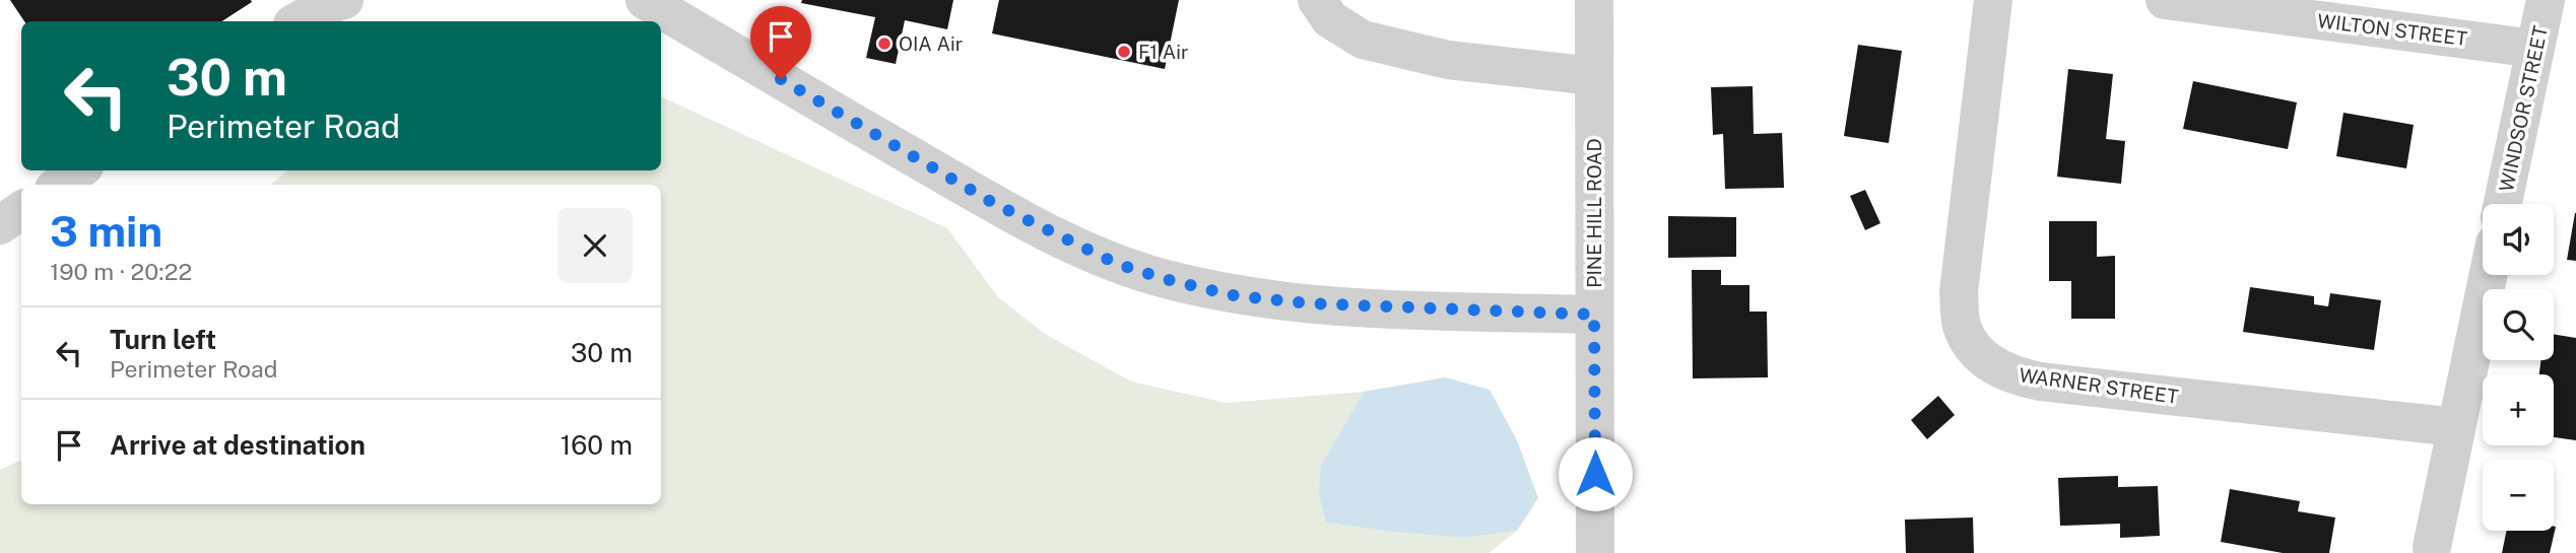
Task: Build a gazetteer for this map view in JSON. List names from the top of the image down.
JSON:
{
  "streets": {
    "street": [
      "WILTON STREET",
      "WINDSOR STREET",
      "PINE HILL ROAD",
      "WARNER STREET"
    ]
  },
  "crossings": [
    ["WILTON STREET", "WINDSOR STREET"]
  ],
  "places": ["OIA Air", "F1 Air"],
  "page": {
    "turn": ["30 m", "Perimeter Road"],
    "heading": ["3 min", "190 m · 20:22"],
    "map_buttons": ["+", "−"],
    "list": [
      {
        "name": "Turn left",
        "note": "Perimeter Road",
        "value": "30 m"
      },
      {
        "name": "Arrive at destination",
        "value": "160 m"
      }
    ]
  }
}
